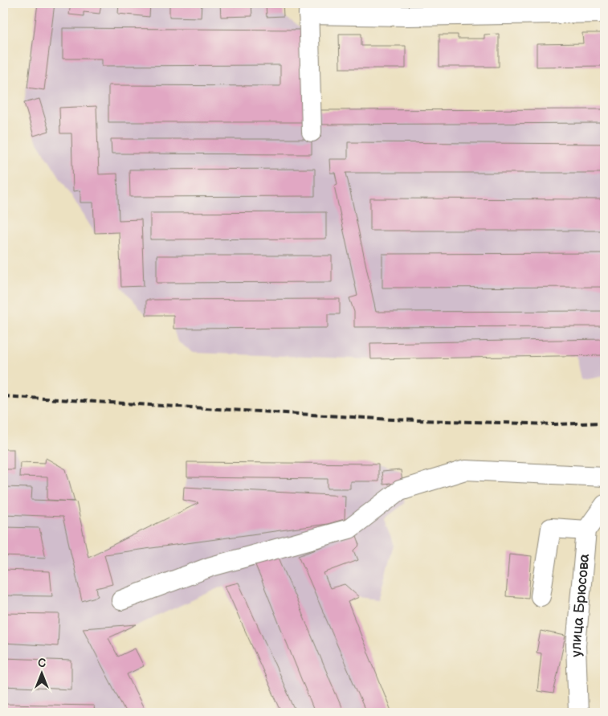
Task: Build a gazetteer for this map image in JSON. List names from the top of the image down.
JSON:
{
  "streets": {
    "street": ["улица Брюсова"]
  },
  "north": "top"
}
